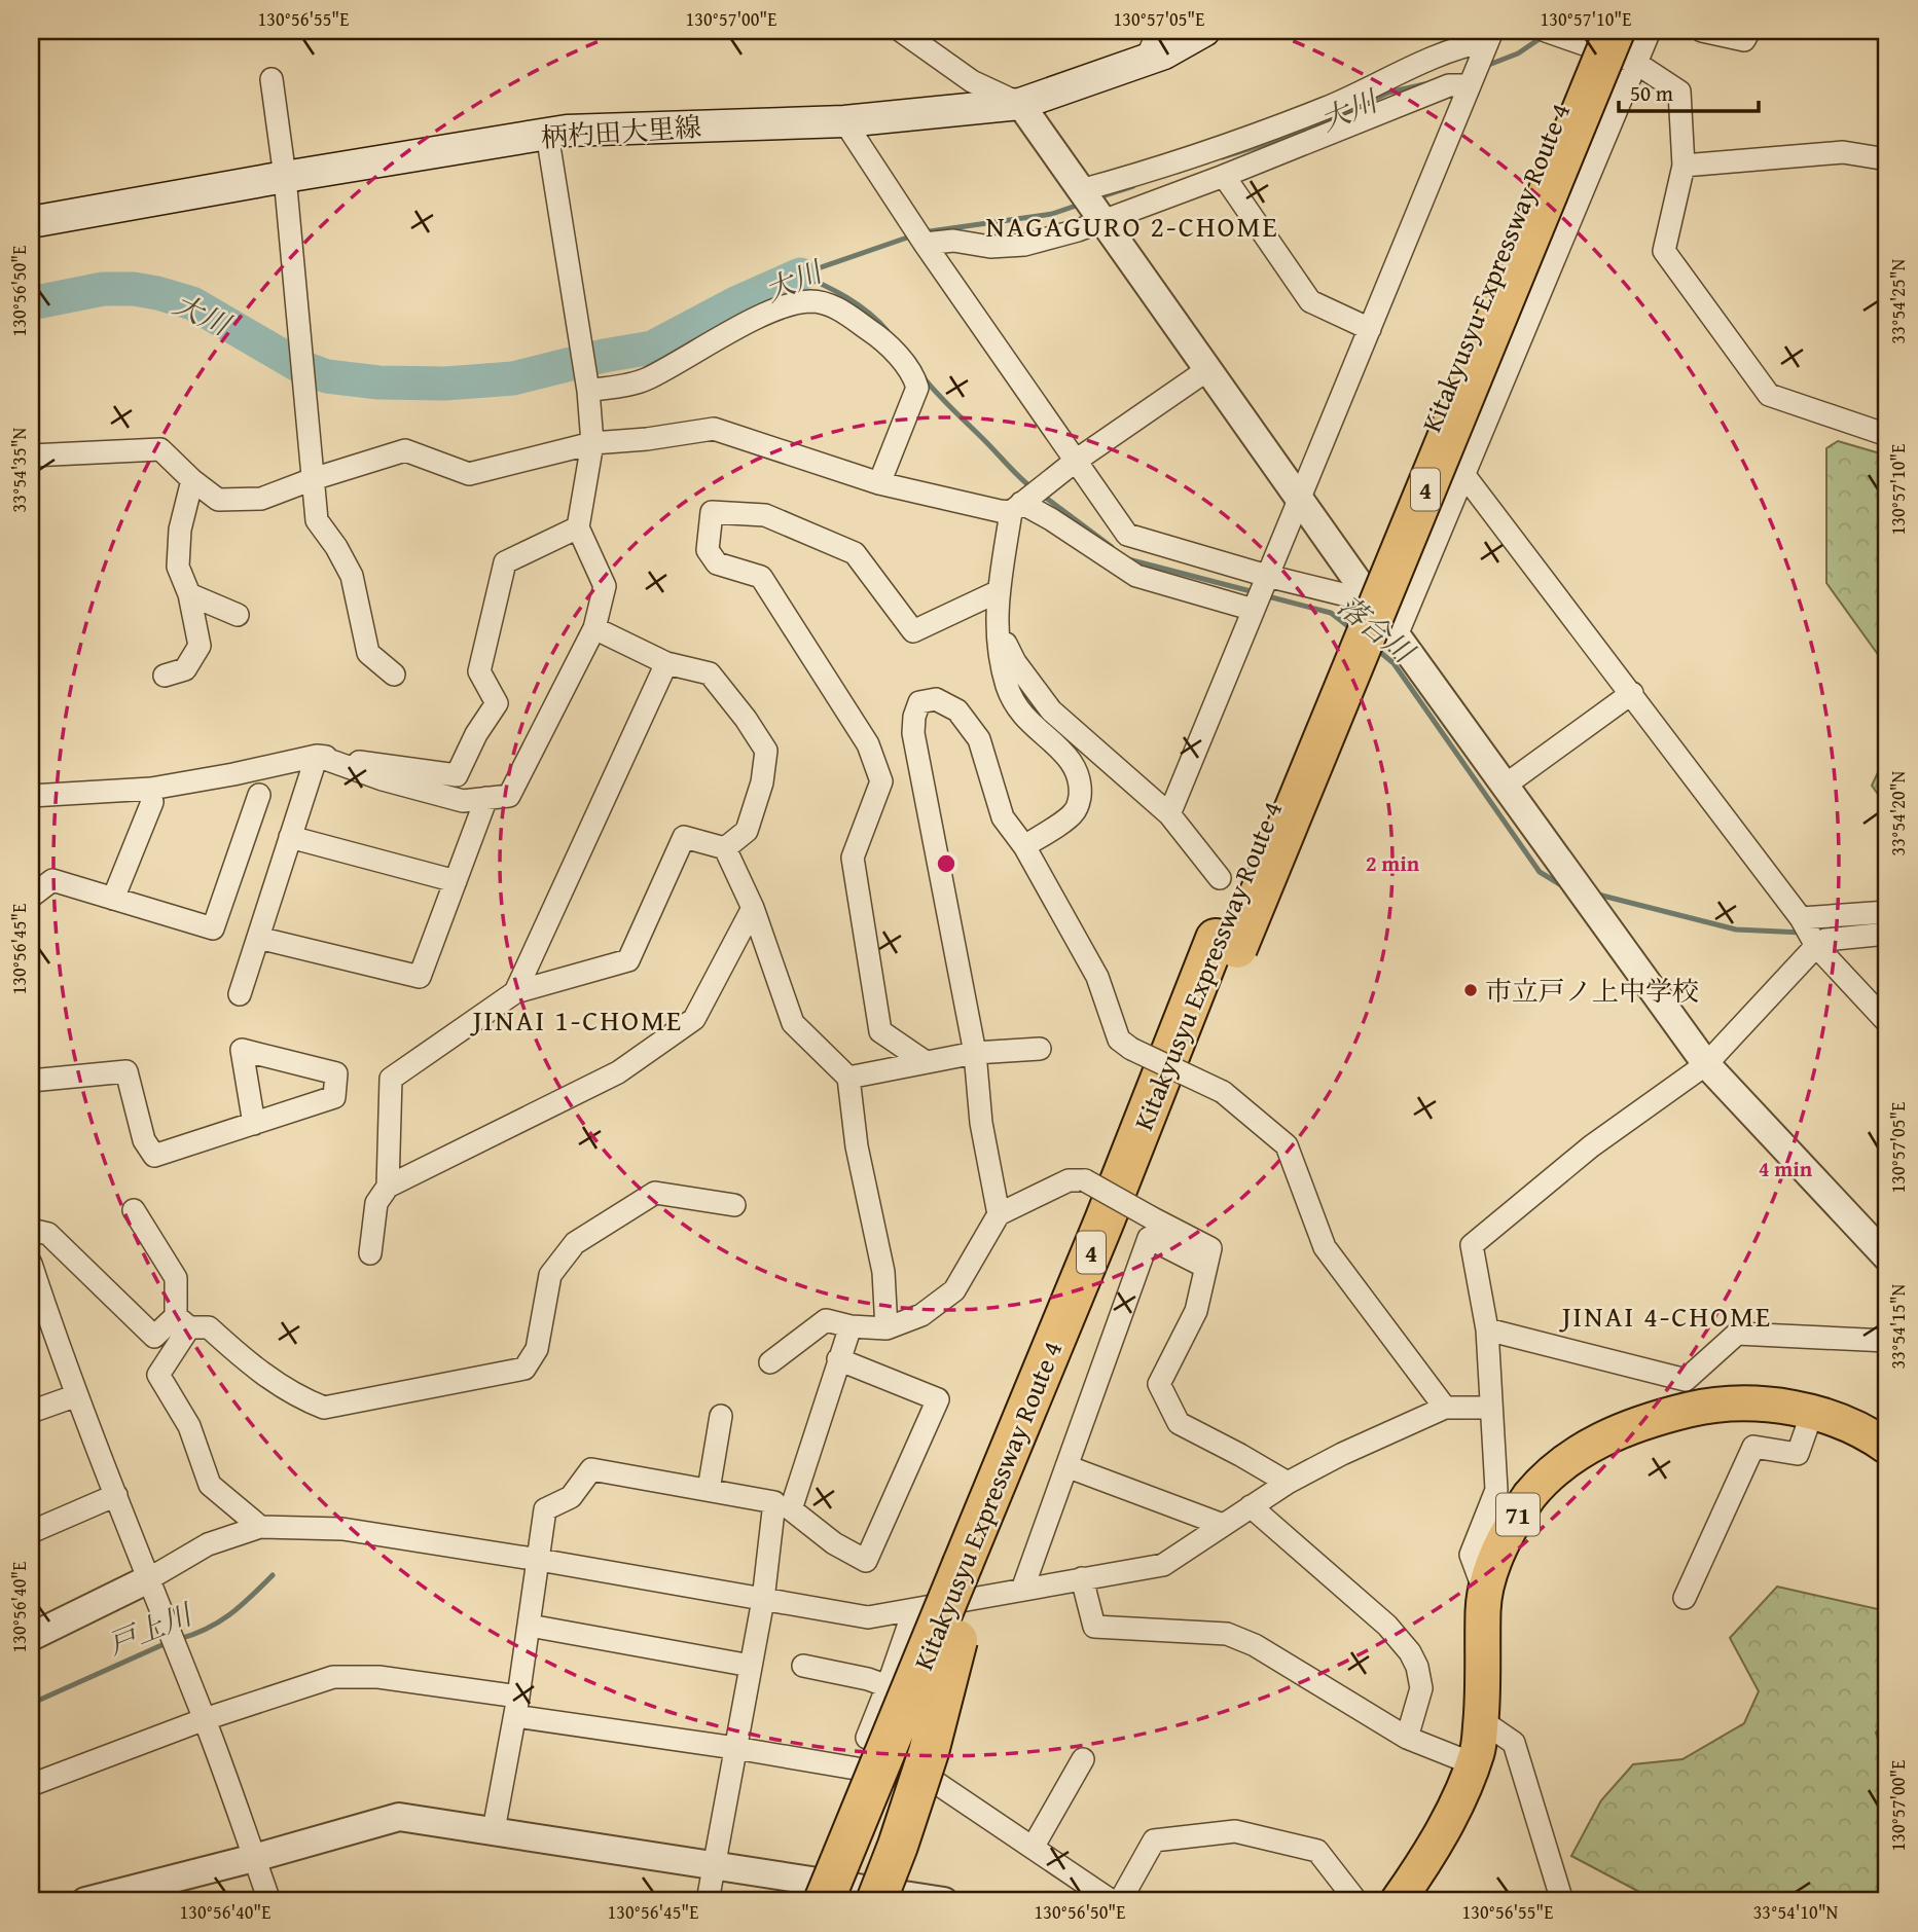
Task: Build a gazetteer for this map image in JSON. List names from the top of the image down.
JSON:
{
  "streets": {
    "highway": ["Kitakyusyu Expressway Route 4", "4"],
    "main road": ["柄杓田大里線", "71"]
  },
  "districts": ["NAGAGURO 2-CHOME", "JINAI 1-CHOME", "JINAI 4-CHOME"],
  "water": ["大川", "落合川", "戸上川"],
  "places": ["市立戸ノ上中学校"],
  "scale_bar": "50 m",
  "coordinates": [
    "130°56'55\"E",
    "130°57'00\"E",
    "130°57'05\"E",
    "130°57'10\"E",
    "130°56'50\"E",
    "33°54'25\"N",
    "33°54'35\"N",
    "33°54'20\"N",
    "130°56'45\"E",
    "33°54'15\"N",
    "130°56'40\"E",
    "33°54'10\"N"
  ],
  "rings": ["2 min", "4 min"]
}
